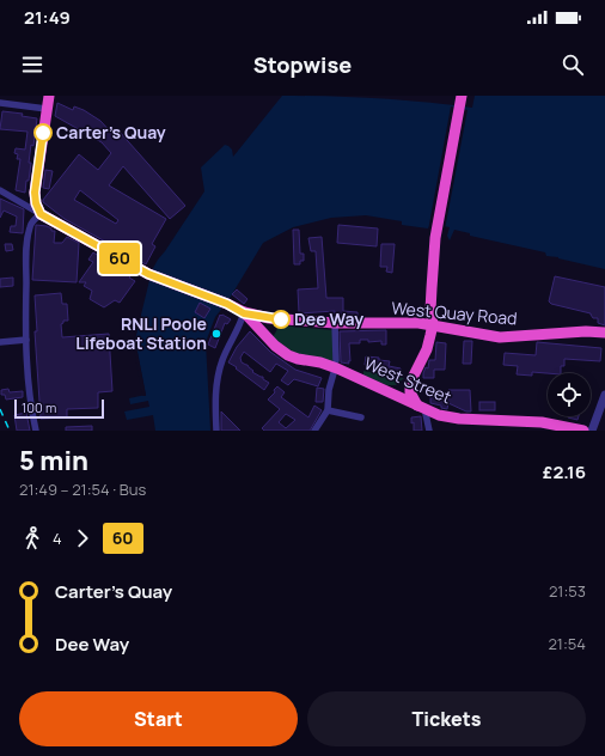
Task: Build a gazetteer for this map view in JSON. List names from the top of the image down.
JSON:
{
  "streets": {
    "highway": ["West Quay Road", "West Street"]
  },
  "crossings": [
    ["West Quay Road", "West Street"]
  ],
  "places": ["Carter's Quay", "Dee Way", "RNLI Poole Lifeboat Station"],
  "lines": ["bus line 60"],
  "scale_bar": "100 m",
  "page": {
    "status": "21:49",
    "header": "Stopwise",
    "on_map": "60",
    "scale": "100 m",
    "heading": ["5 min", "21:49 – 21:54 · Bus", "£2.16"],
    "legs": ["4", "60"],
    "list": [
      {
        "name": "Carter's Quay",
        "value": "21:53"
      },
      {
        "name": "Dee Way",
        "value": "21:54"
      }
    ],
    "buttons": ["Start", "Tickets"]
  }
}
